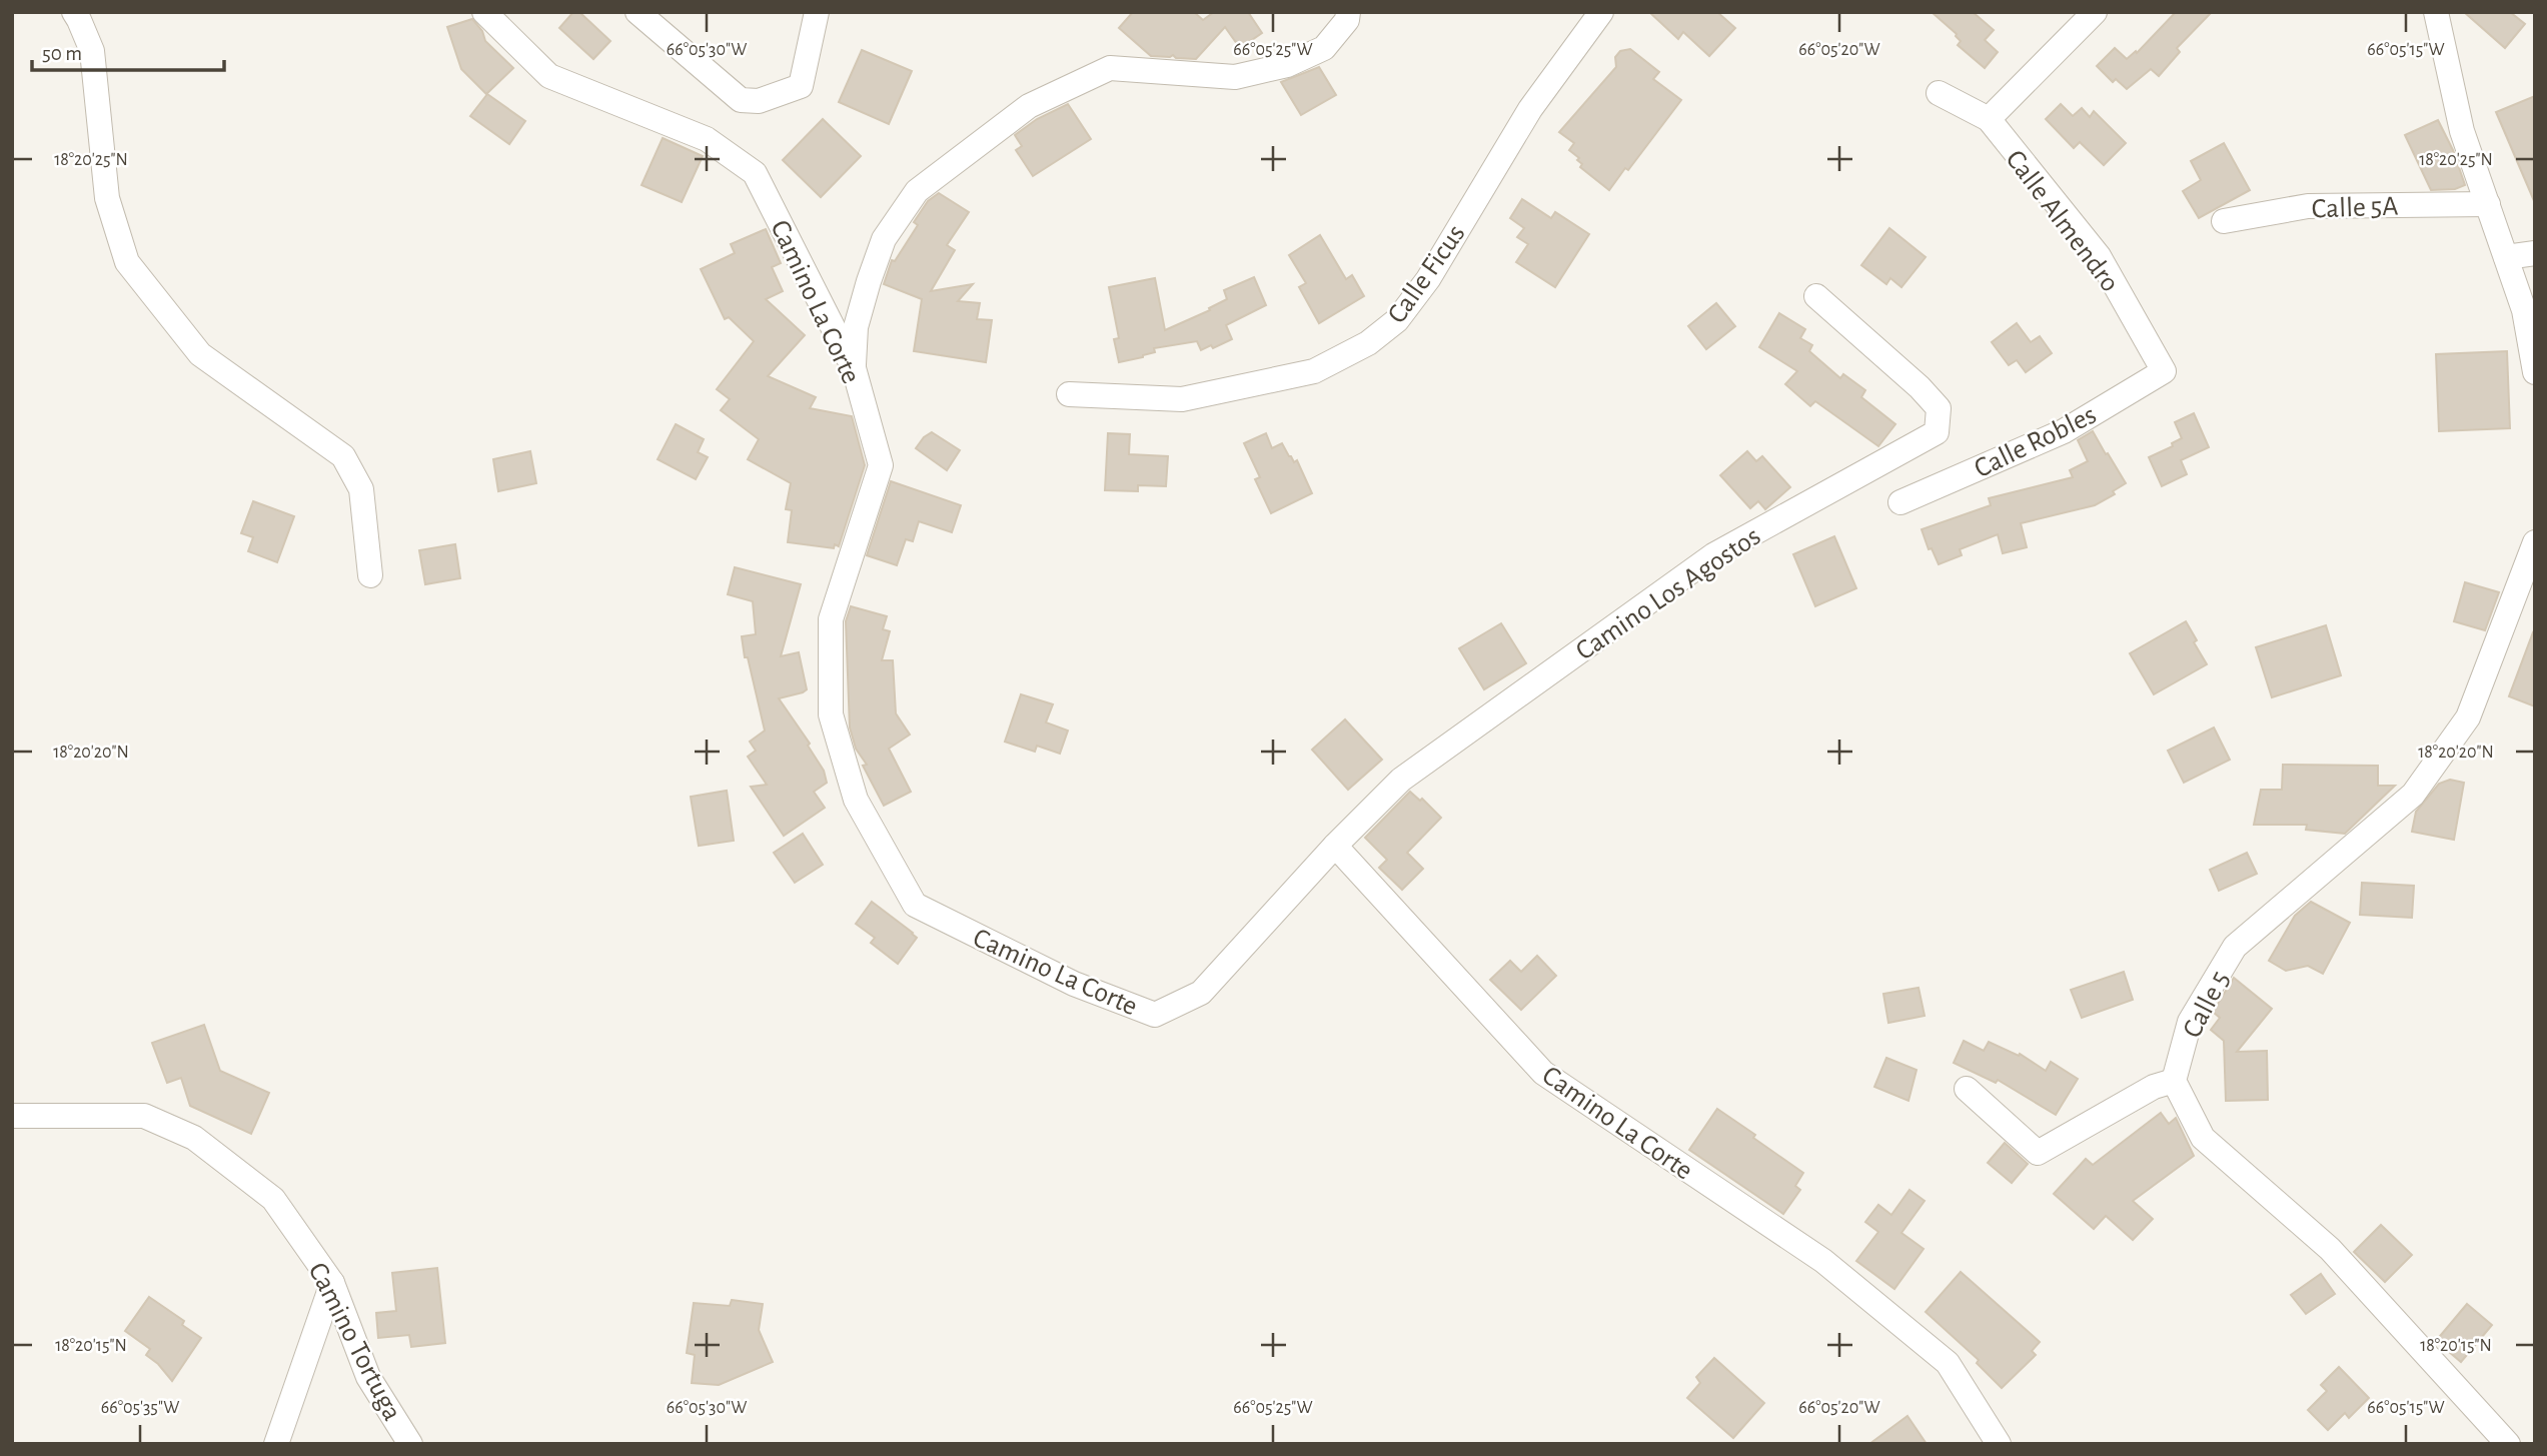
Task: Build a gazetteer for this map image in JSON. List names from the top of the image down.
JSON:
{
  "streets": {
    "street": [
      "Calle 5A",
      "Calle Almendro",
      "Calle Ficus",
      "Camino La Corte",
      "Calle Robles",
      "Camino Los Agostos",
      "Calle 5",
      "Camino Tortuga"
    ]
  },
  "crossings": [
    ["Calle Almendro", "Calle Robles"],
    ["Camino La Corte", "Camino Los Agostos"]
  ],
  "scale_bar": "50 m",
  "coordinates": [
    "66°05'30\"W",
    "66°05'25\"W",
    "66°05'20\"W",
    "66°05'15\"W",
    "18°20'25\"N",
    "18°20'20\"N",
    "18°20'15\"N",
    "66°05'35\"W"
  ]
}
